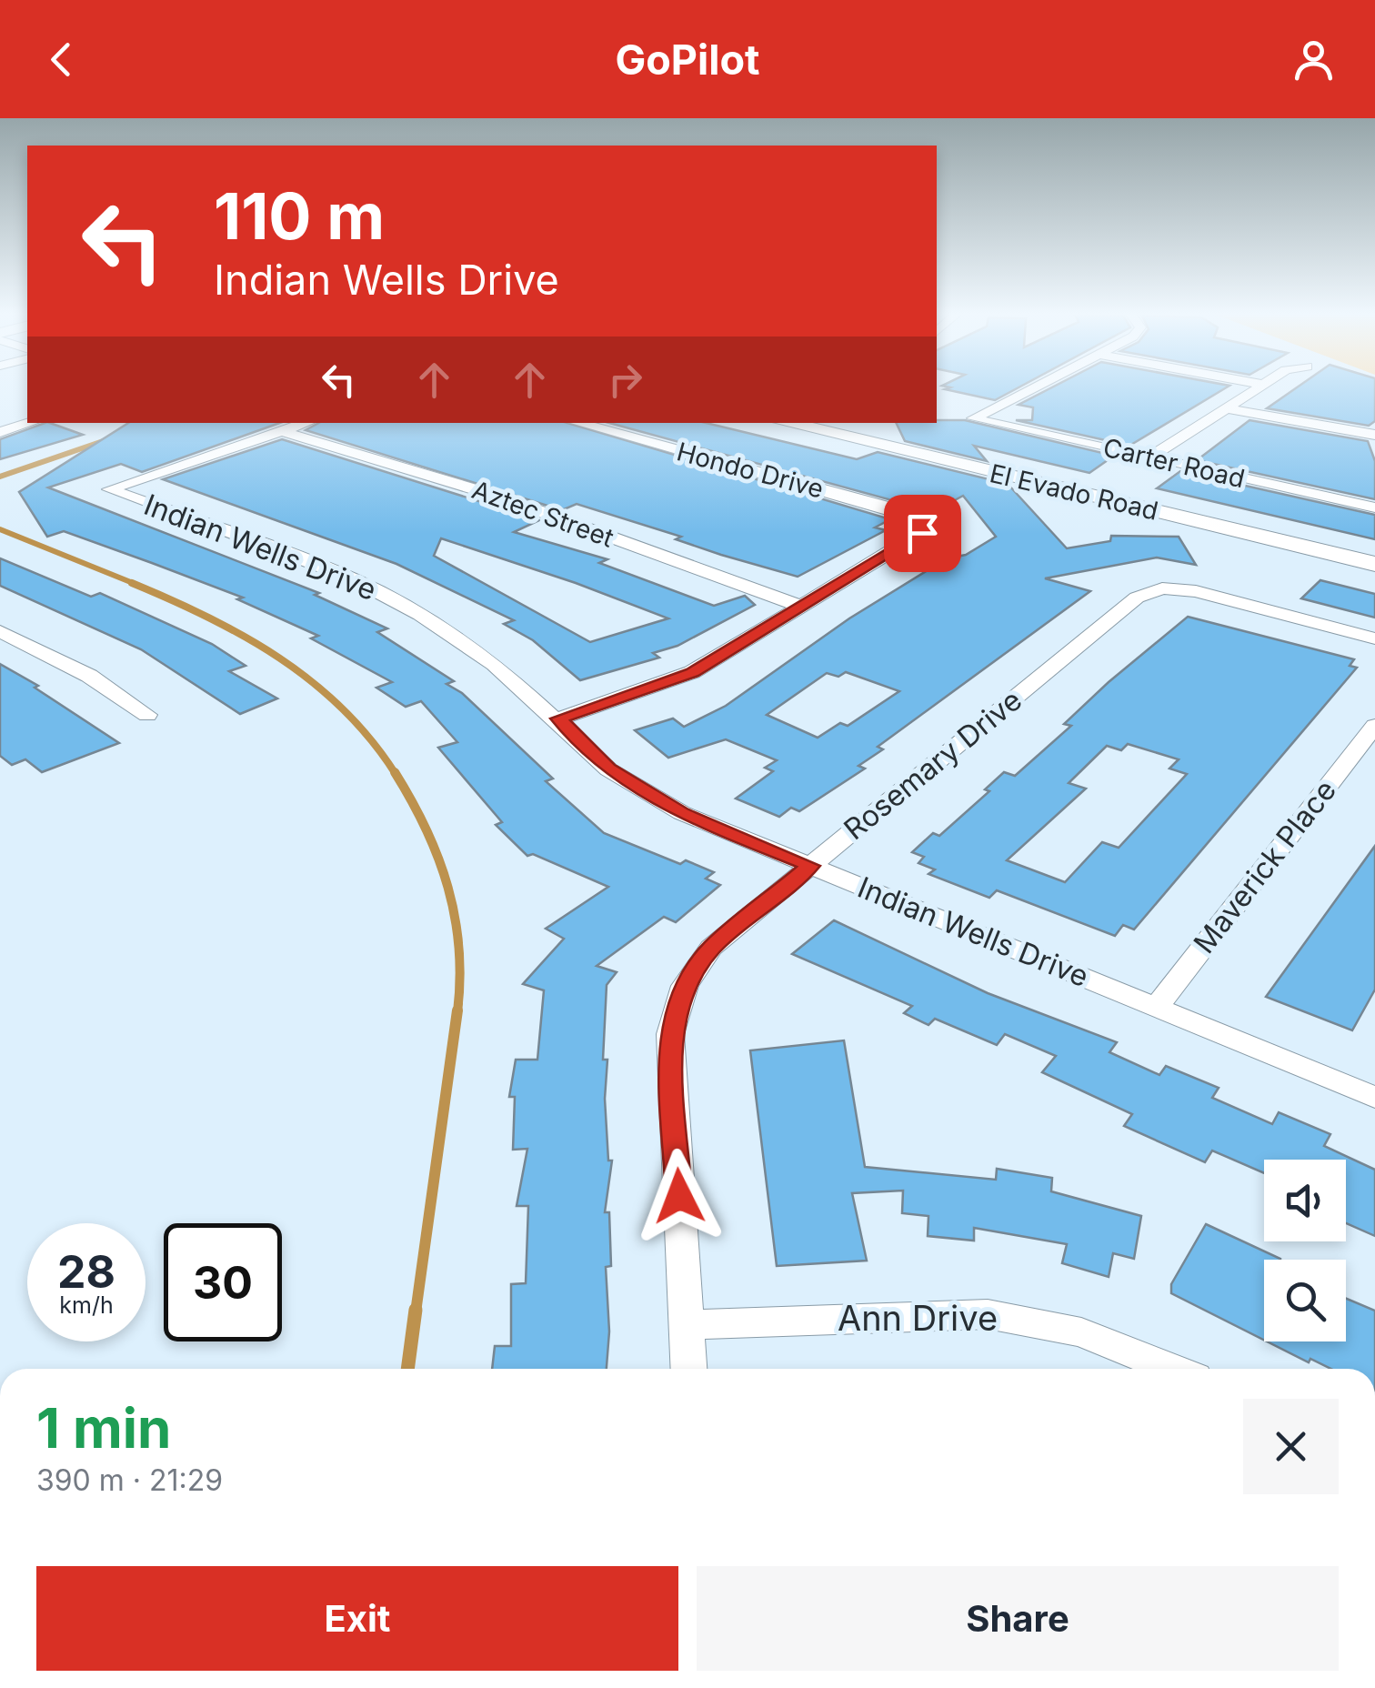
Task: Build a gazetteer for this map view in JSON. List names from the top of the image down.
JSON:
{
  "streets": {
    "main road": ["El Evado Road"],
    "street": [
      "Carter Road",
      "Hondo Drive",
      "Aztec Street",
      "Indian Wells Drive",
      "Rosemary Drive",
      "Maverick Place",
      "Ann Drive"
    ]
  },
  "crossings": [
    ["Hondo Drive", "Aztec Street"],
    ["Aztec Street", "Indian Wells Drive"],
    ["Indian Wells Drive", "Rosemary Drive"],
    ["Indian Wells Drive", "Maverick Place"],
    ["Rosemary Drive", "Ann Drive"]
  ],
  "page": {
    "header": "GoPilot",
    "turn": ["110 m", "Indian Wells Drive"],
    "speed": "28 km/h",
    "limit": "30",
    "heading": ["1 min", "390 m · 21:29"],
    "buttons": ["Exit", "Share"]
  }
}
